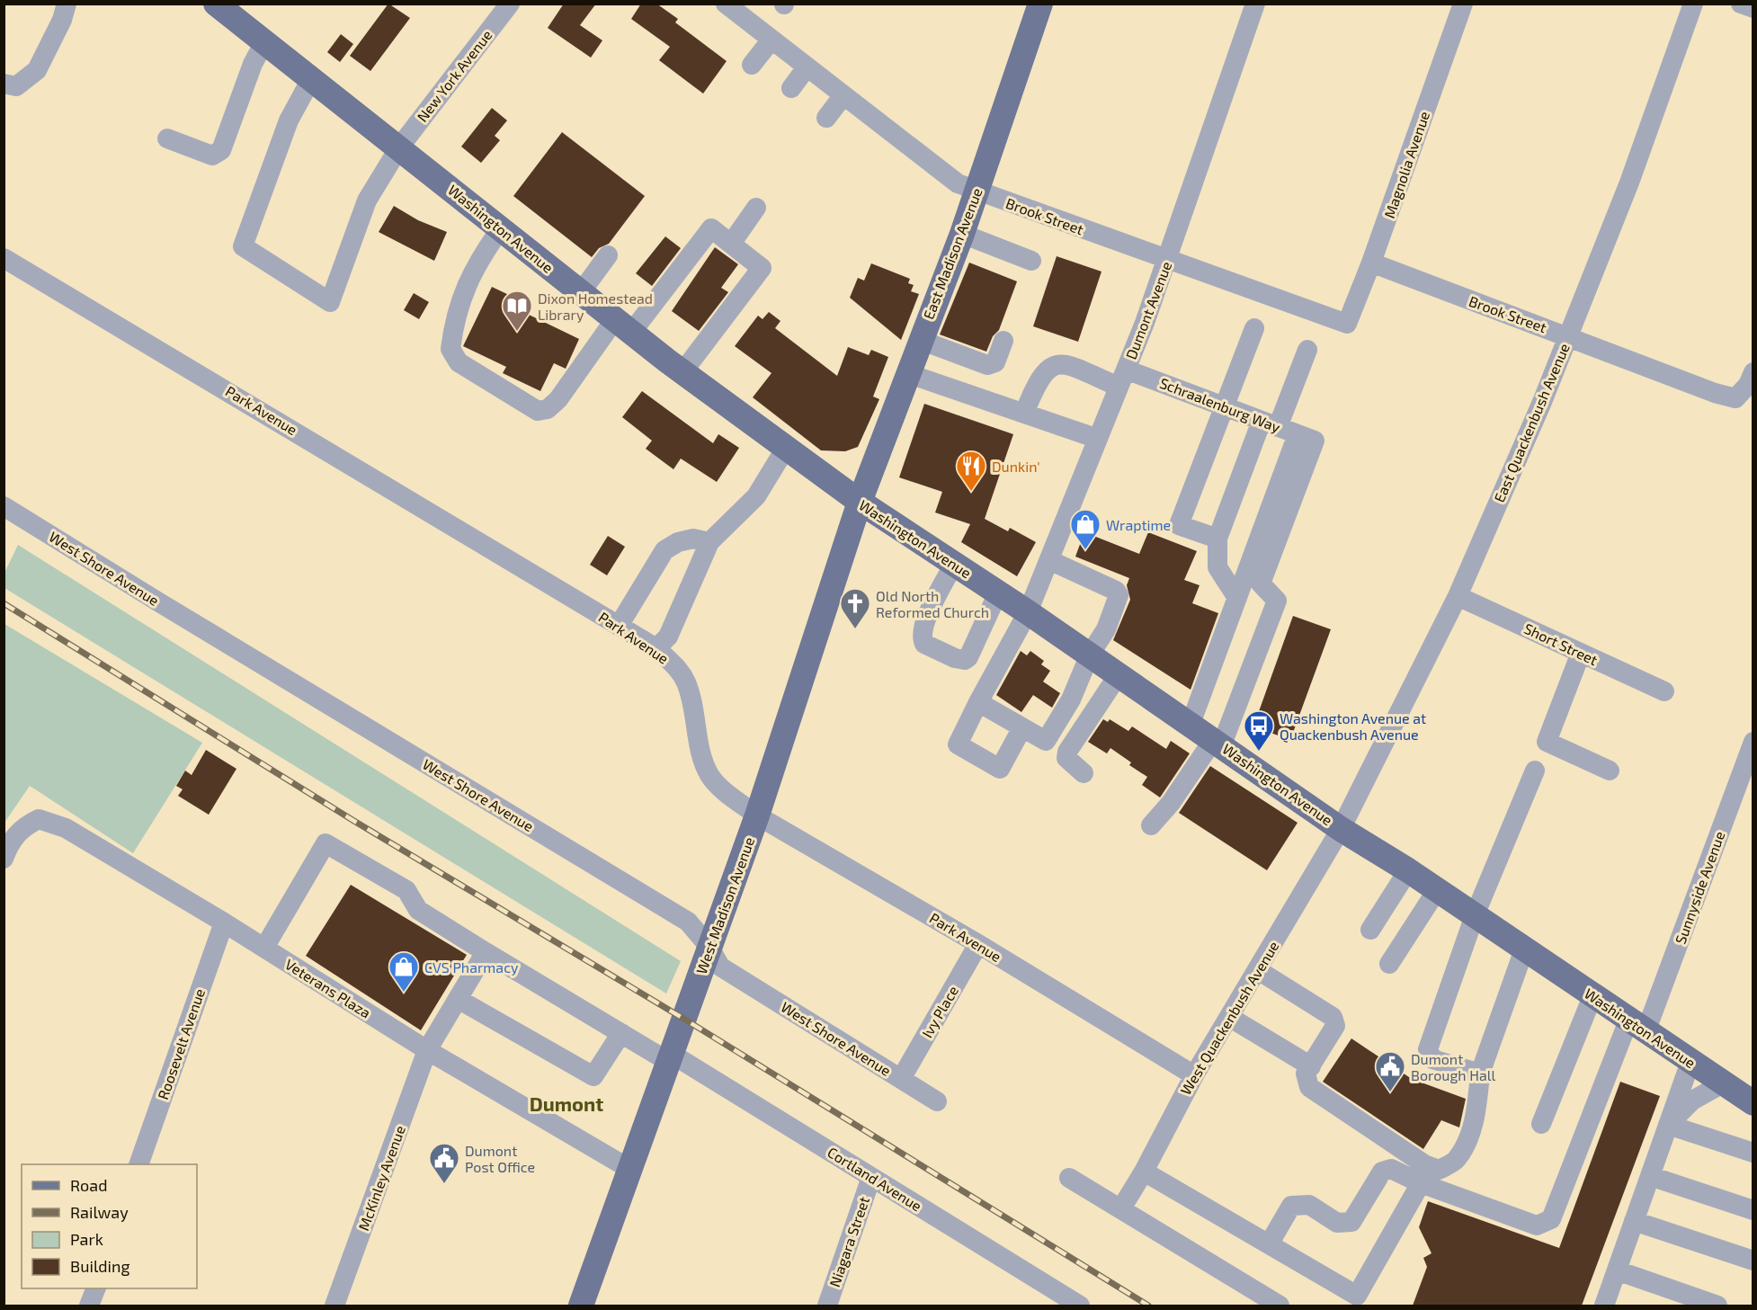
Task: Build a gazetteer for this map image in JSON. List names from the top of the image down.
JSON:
{
  "streets": {
    "main road": ["Washington Avenue", "East Madison Avenue", "West Madison Avenue"],
    "street": [
      "New York Avenue",
      "Magnolia Avenue",
      "Brook Street",
      "Dumont Avenue",
      "Schraalenburg Way",
      "Park Avenue",
      "East Quackenbush Avenue",
      "West Shore Avenue",
      "Short Street",
      "Sunnyside Avenue",
      "Veterans Plaza",
      "Ivy Place",
      "West Quackenbush Avenue",
      "Roosevelt Avenue",
      "McKinley Avenue",
      "Cortland Avenue",
      "Niagara Street"
    ]
  },
  "crossings": [
    ["New York Avenue", "Washington Avenue"],
    ["Magnolia Avenue", "Brook Street"],
    ["Brook Street", "East Madison Avenue"],
    ["Brook Street", "Dumont Avenue"],
    ["Brook Street", "East Quackenbush Avenue"],
    ["Washington Avenue", "East Madison Avenue"],
    ["Washington Avenue", "Dumont Avenue"],
    ["Washington Avenue", "East Quackenbush Avenue"],
    ["Washington Avenue", "Sunnyside Avenue"],
    ["Washington Avenue", "West Madison Avenue"],
    ["Washington Avenue", "West Quackenbush Avenue"],
    ["East Madison Avenue", "West Madison Avenue"],
    ["Dumont Avenue", "Schraalenburg Way"],
    ["Park Avenue", "West Madison Avenue"],
    ["Park Avenue", "Ivy Place"],
    ["Park Avenue", "West Quackenbush Avenue"],
    ["East Quackenbush Avenue", "Short Street"],
    ["East Quackenbush Avenue", "West Quackenbush Avenue"],
    ["West Shore Avenue", "West Madison Avenue"],
    ["West Shore Avenue", "Ivy Place"],
    ["West Madison Avenue", "Veterans Plaza"],
    ["West Madison Avenue", "Cortland Avenue"],
    ["Veterans Plaza", "Roosevelt Avenue"],
    ["Veterans Plaza", "McKinley Avenue"],
    ["Veterans Plaza", "Cortland Avenue"],
    ["McKinley Avenue", "Cortland Avenue"],
    ["Cortland Avenue", "Niagara Street"]
  ],
  "districts": ["Dumont"],
  "places": {
    "library": ["Dixon Homestead Library"],
    "restaurant": ["Dunkin'"],
    "shop": ["Wraptime", "CVS Pharmacy"],
    "church": ["Old North Reformed Church"],
    "bus stop": ["Washington Avenue at Quackenbush Avenue"],
    "public building": ["Dumont Borough Hall", "Dumont Post Office"]
  },
  "legend": [
    "Road",
    "Railway",
    "Park",
    "Building"
  ]
}
